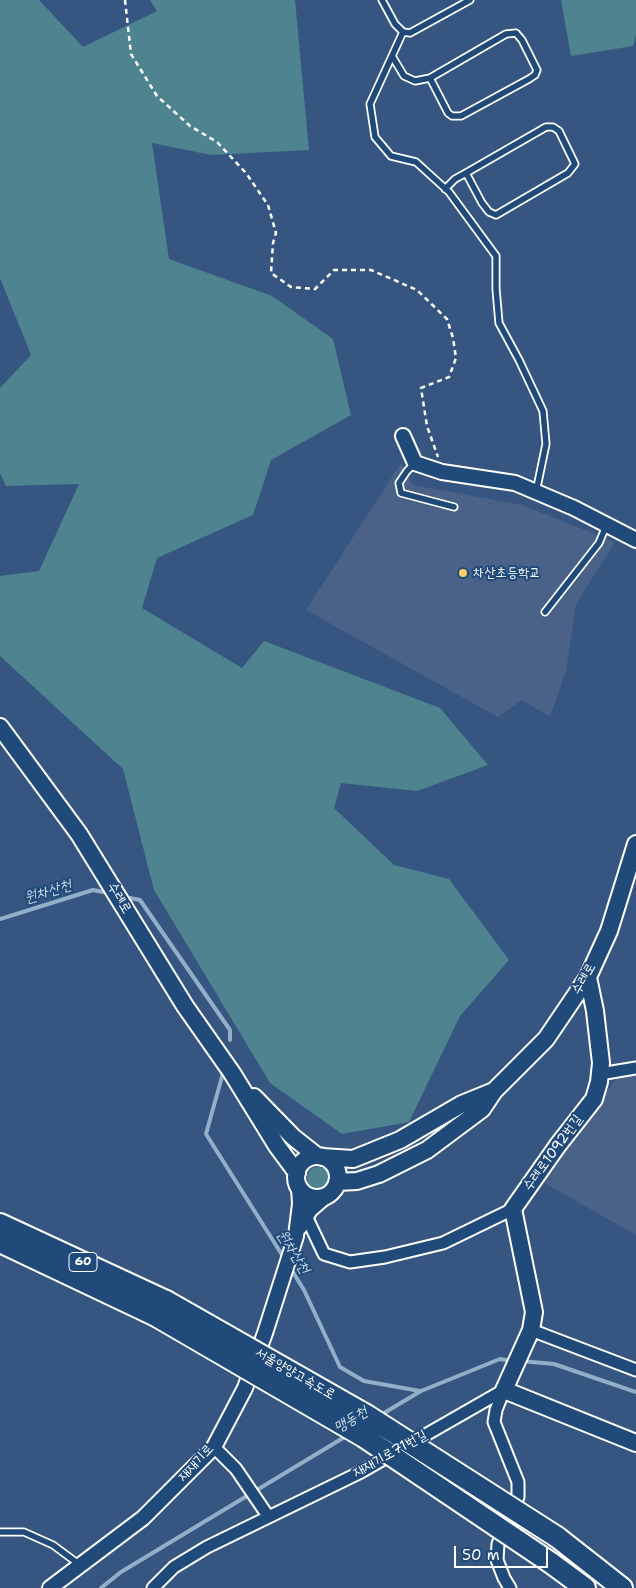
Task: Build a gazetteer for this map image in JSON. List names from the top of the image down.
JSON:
{
  "streets": {
    "highway": ["60", "서울양양고속도로"],
    "main road": ["수레로", "수레로1092번길"],
    "street": ["재재기로71번길", "재재기로"]
  },
  "crossings": [
    ["수레로", "수레로1092번길"]
  ],
  "water": ["원차산천", "맹동천"],
  "places": ["차산초등학교"],
  "scale_bar": "50 m"
}
